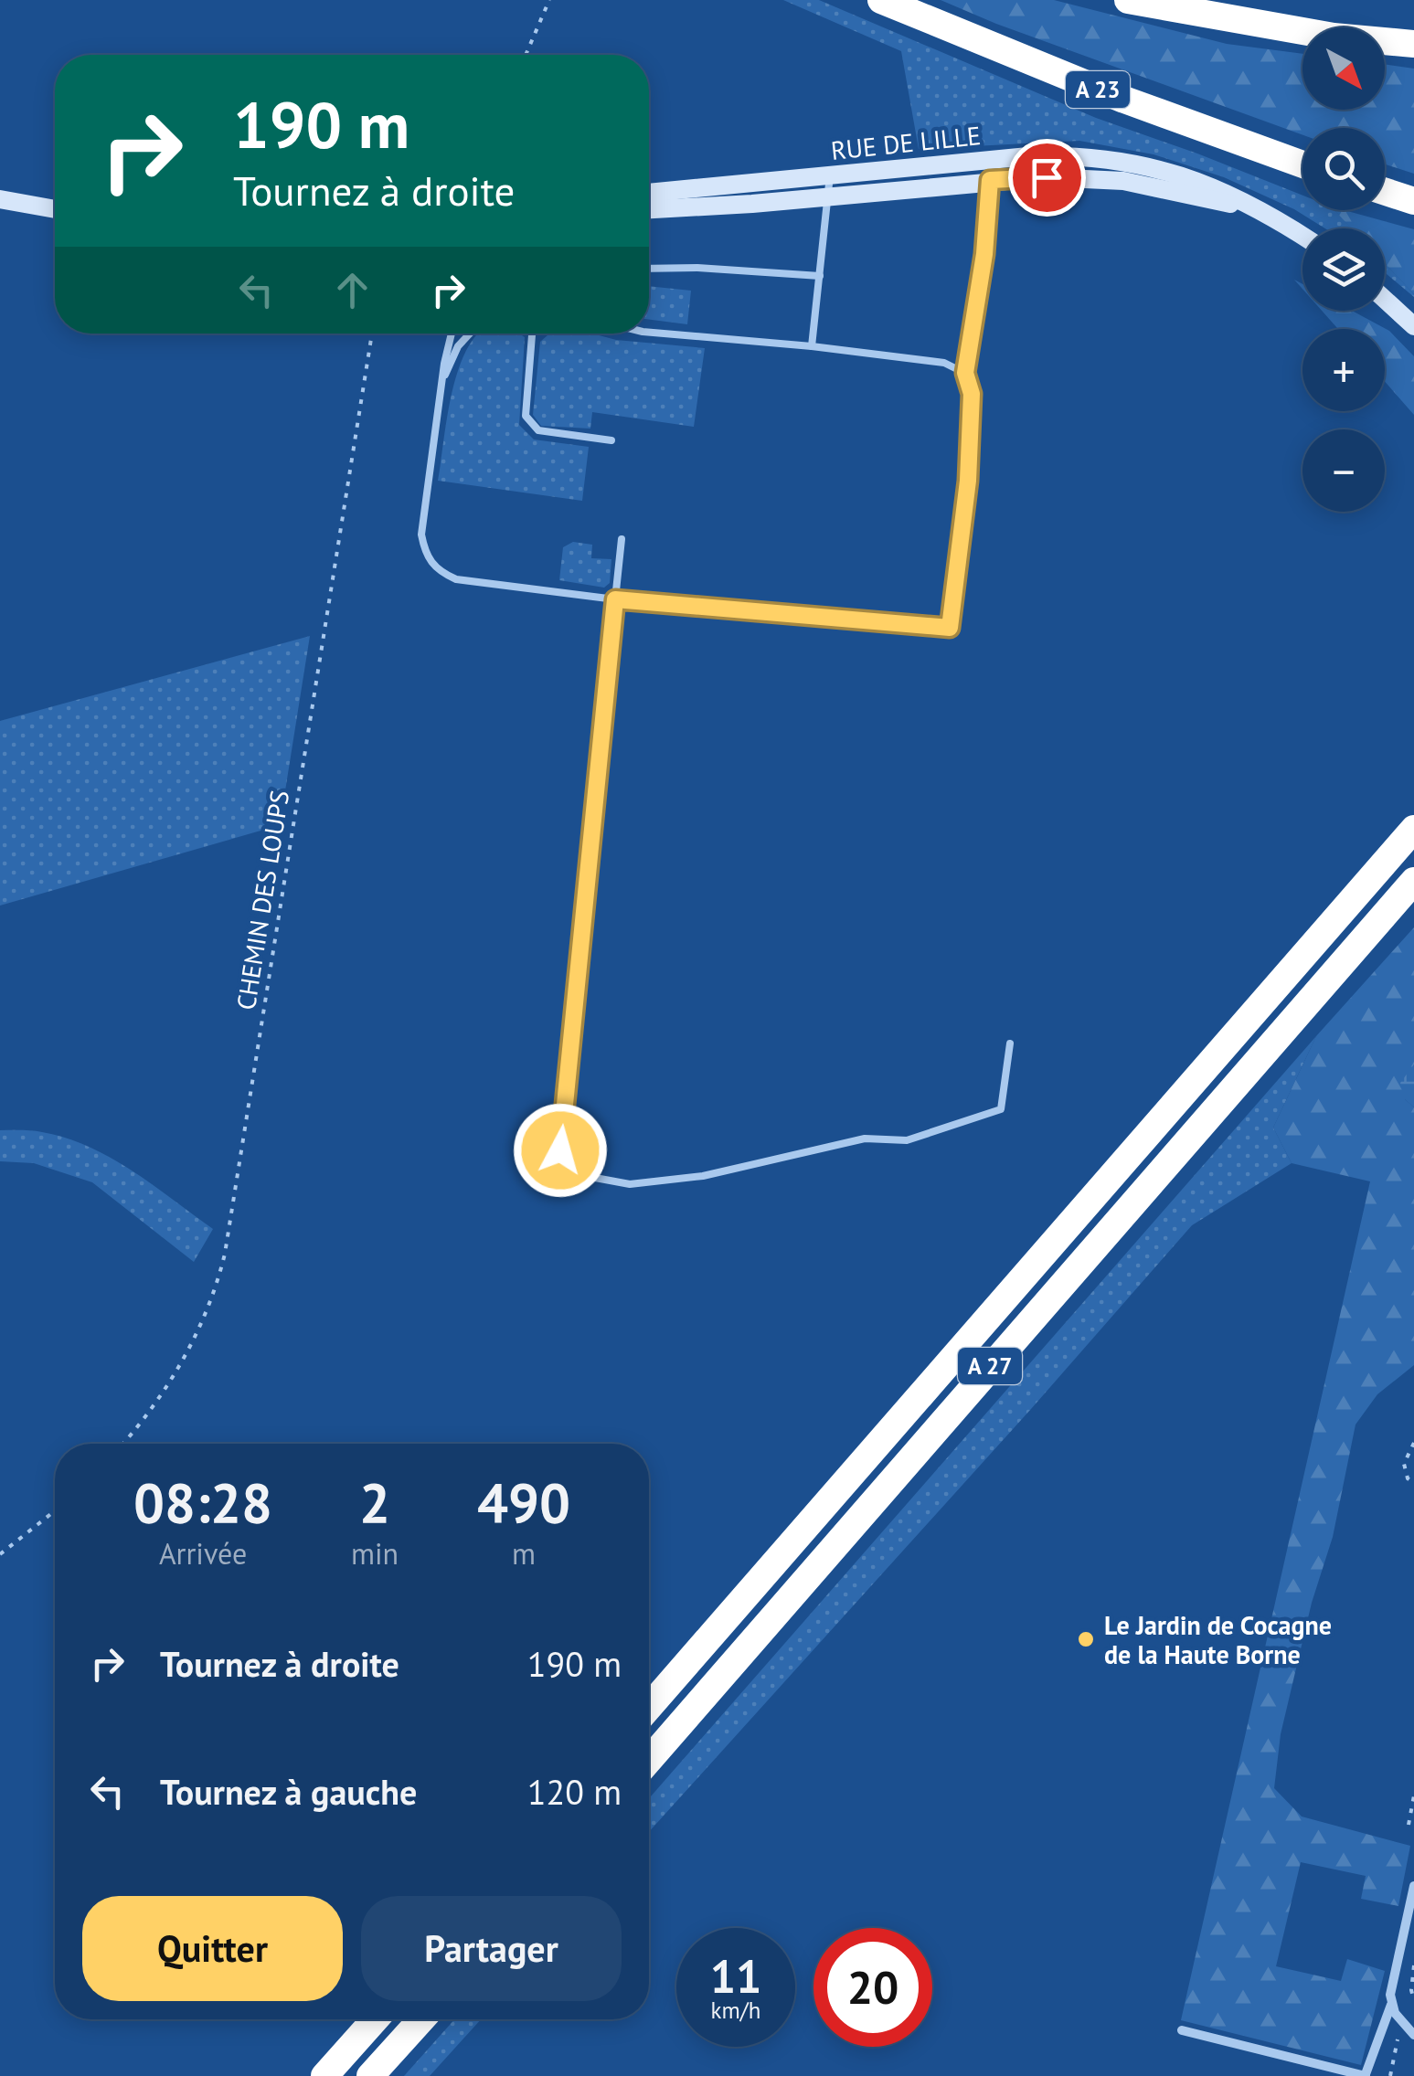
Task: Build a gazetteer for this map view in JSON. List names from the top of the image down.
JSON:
{
  "streets": {
    "highway": ["A 23", "A 27"],
    "main road": ["RUE DE LILLE"],
    "path": ["CHEMIN DES LOUPS"]
  },
  "places": ["Le Jardin de Cocagne de la Haute Borne"],
  "north": "bottom right",
  "page": {
    "map_buttons": ["+", "−"],
    "turn": ["190 m", "Tournez à droite"],
    "eta": [
      "08:28",
      "Arrivée",
      "2",
      "min",
      "490",
      "m"
    ],
    "list": [
      {
        "name": "Tournez à droite",
        "value": "190 m"
      },
      {
        "name": "Tournez à gauche",
        "value": "120 m"
      }
    ],
    "buttons": ["Quitter", "Partager"],
    "speed": "11 km/h",
    "limit": "20"
  }
}
